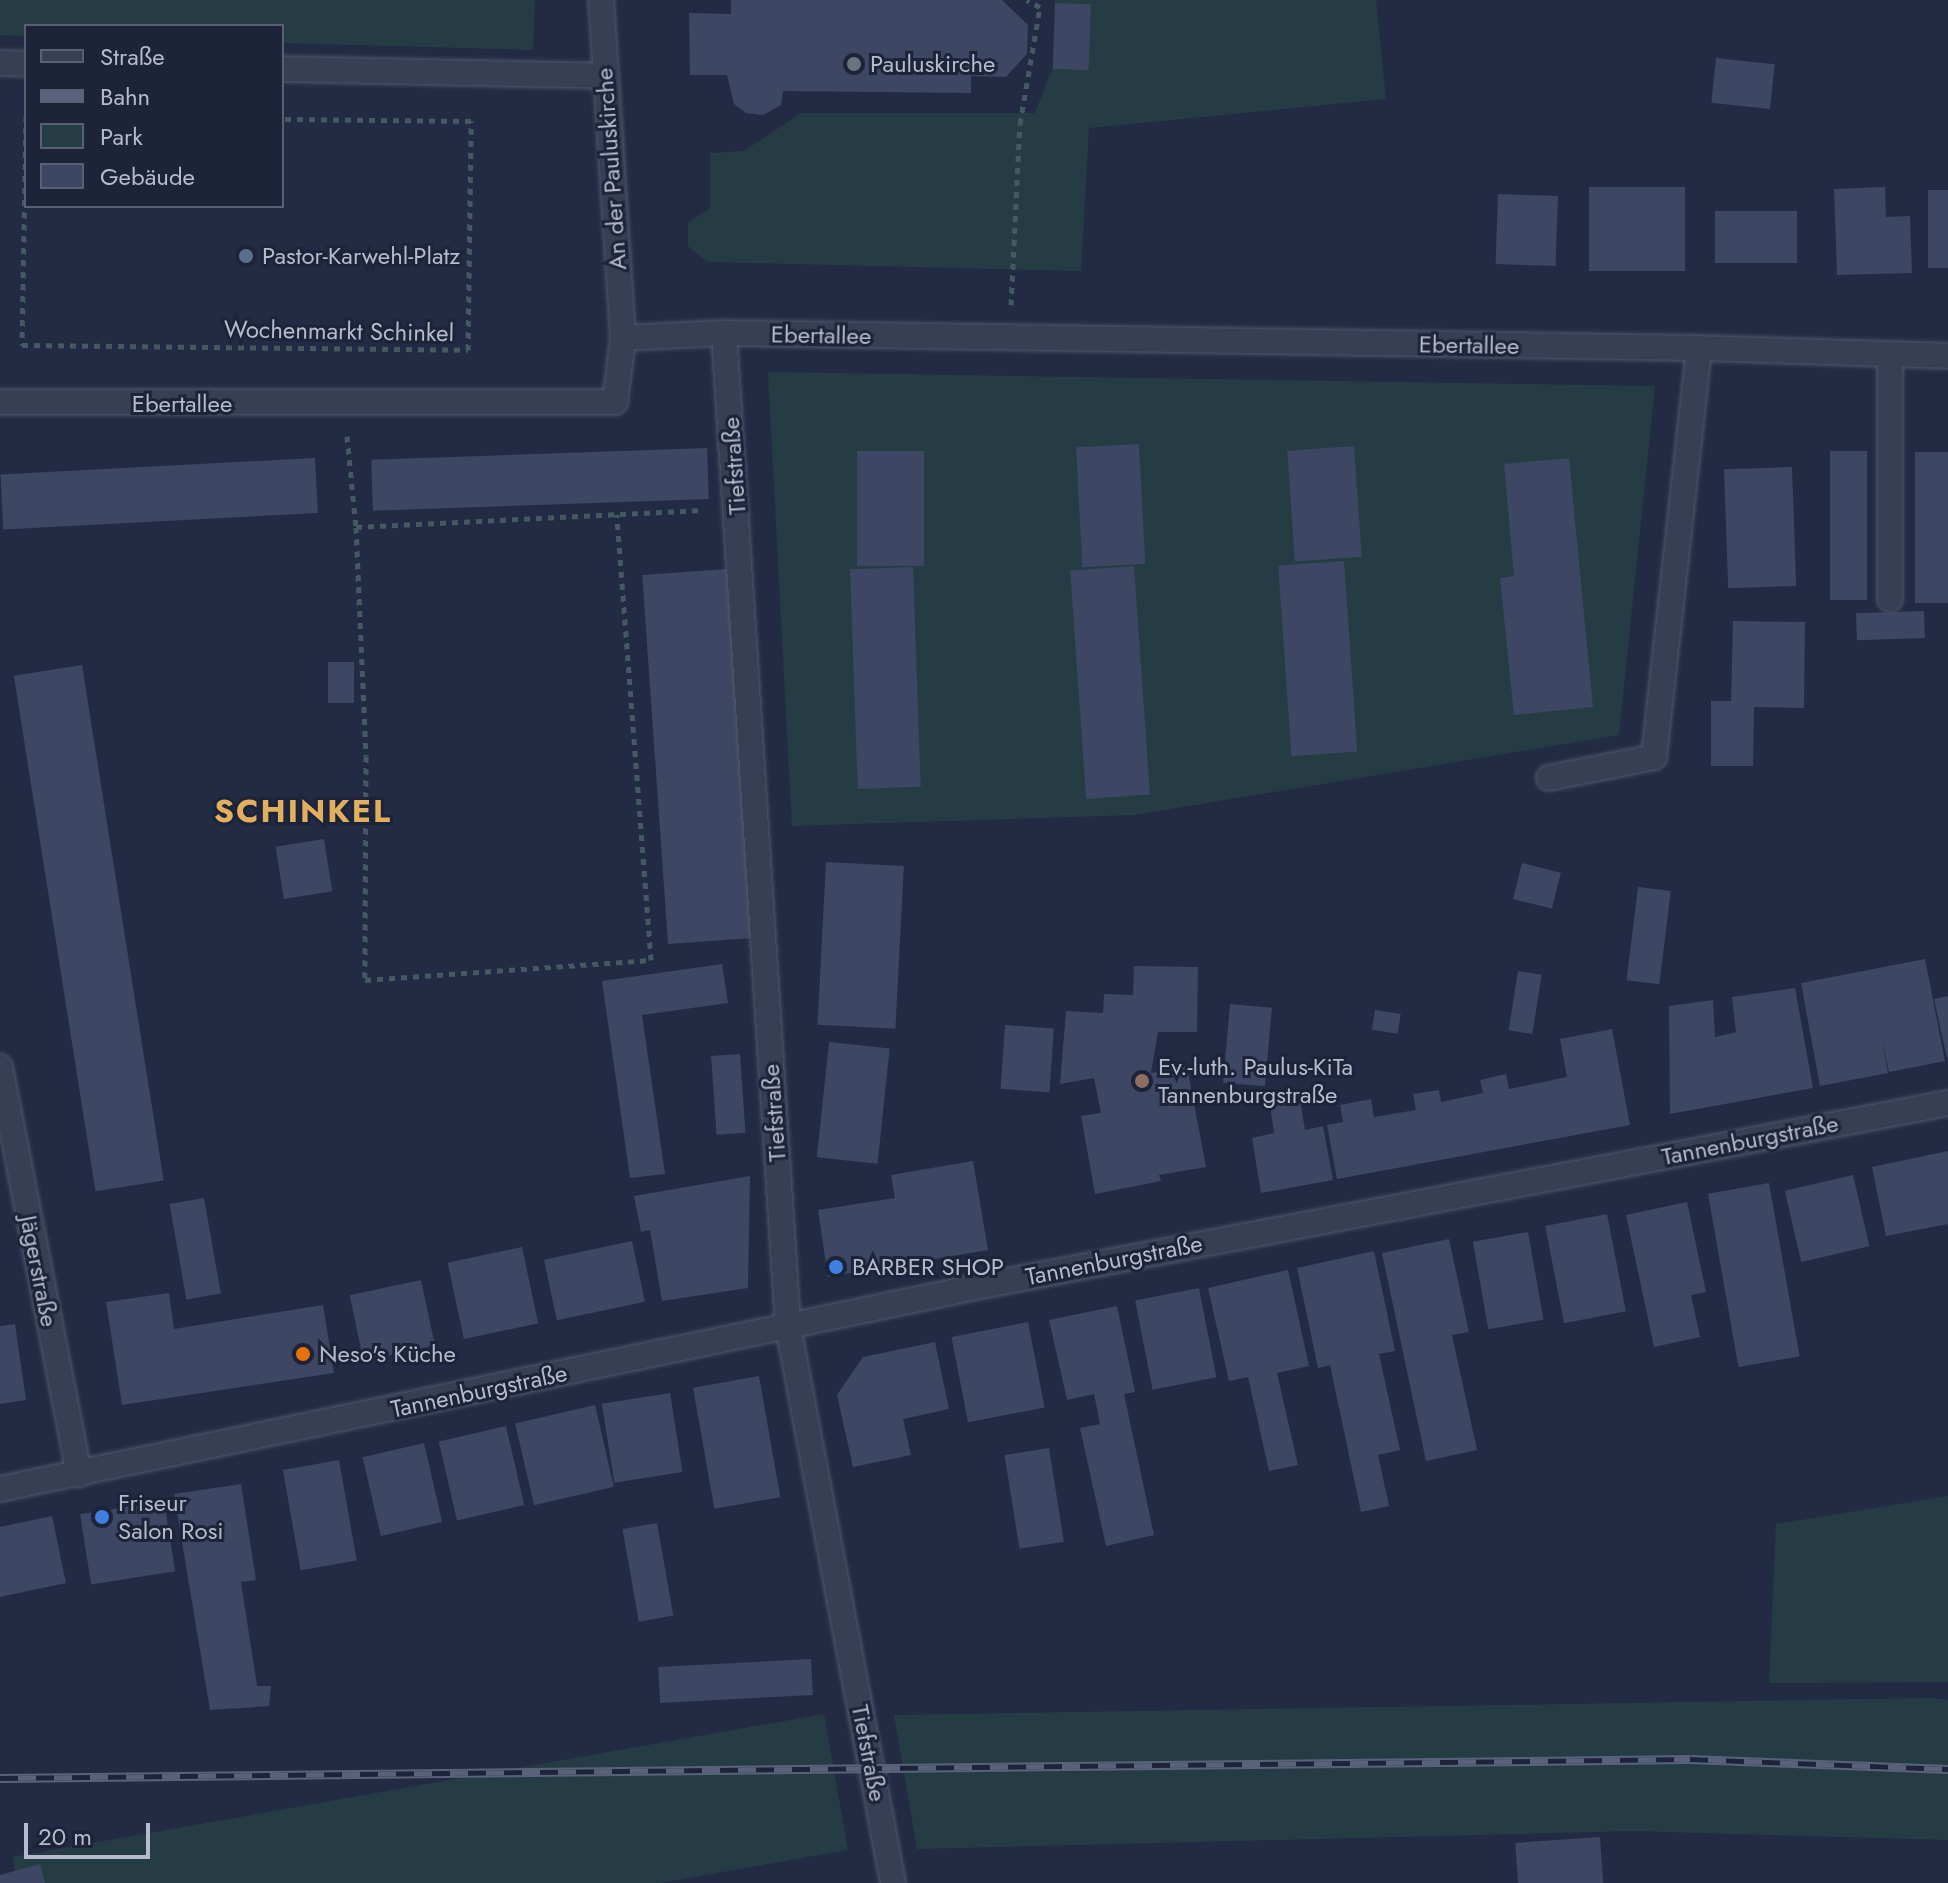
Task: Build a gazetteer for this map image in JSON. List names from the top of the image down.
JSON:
{
  "streets": {
    "street": [
      "An der Pauluskirche",
      "Ebertallee",
      "Tiefstraße",
      "Tannenburgstraße",
      "Jägerstraße"
    ],
    "path": ["Wochenmarkt Schinkel"]
  },
  "crossings": [
    ["An der Pauluskirche", "Ebertallee"],
    ["Ebertallee", "Tiefstraße"],
    ["Tiefstraße", "Tannenburgstraße"],
    ["Tannenburgstraße", "Jägerstraße"]
  ],
  "districts": ["SCHINKEL"],
  "places": [
    "Pauluskirche",
    "Pastor-Karwehl-Platz",
    "Ev.-luth. Paulus-KiTa Tannenburgstraße",
    "BARBER SHOP",
    "Neso's Küche",
    "Friseur Salon Rosi"
  ],
  "legend": [
    "Straße",
    "Bahn",
    "Park",
    "Gebäude"
  ],
  "scale_bar": "20 m"
}
